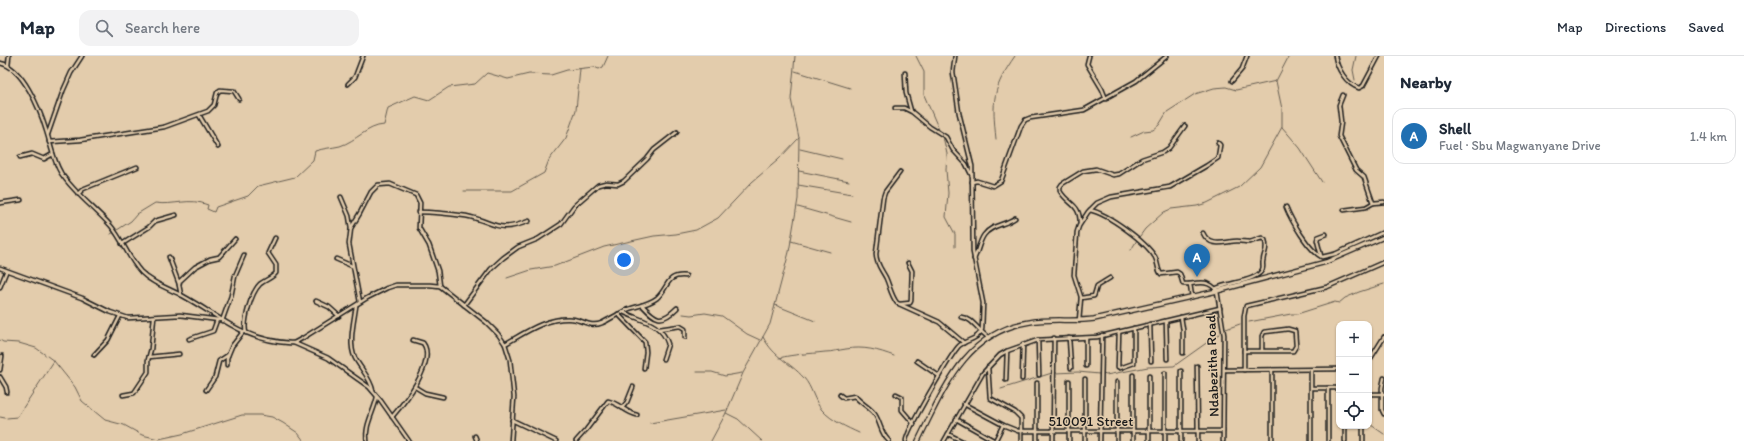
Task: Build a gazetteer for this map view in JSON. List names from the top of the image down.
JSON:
{
  "streets": {
    "street": ["Ndabezitha Road", "510091 Street"]
  },
  "crossings": [
    ["Ndabezitha Road", "510091 Street"]
  ],
  "page": {
    "header": "Map",
    "search": "Search here",
    "nav": ["Map", "Directions", "Saved"],
    "heading": "Nearby",
    "list": [
      {
        "mark": "A",
        "name": "Shell",
        "note": "Fuel · Sbu Magwanyane Drive",
        "value": "1.4 km"
      }
    ],
    "pins": "A",
    "map_buttons": ["+", "−"]
  }
}
